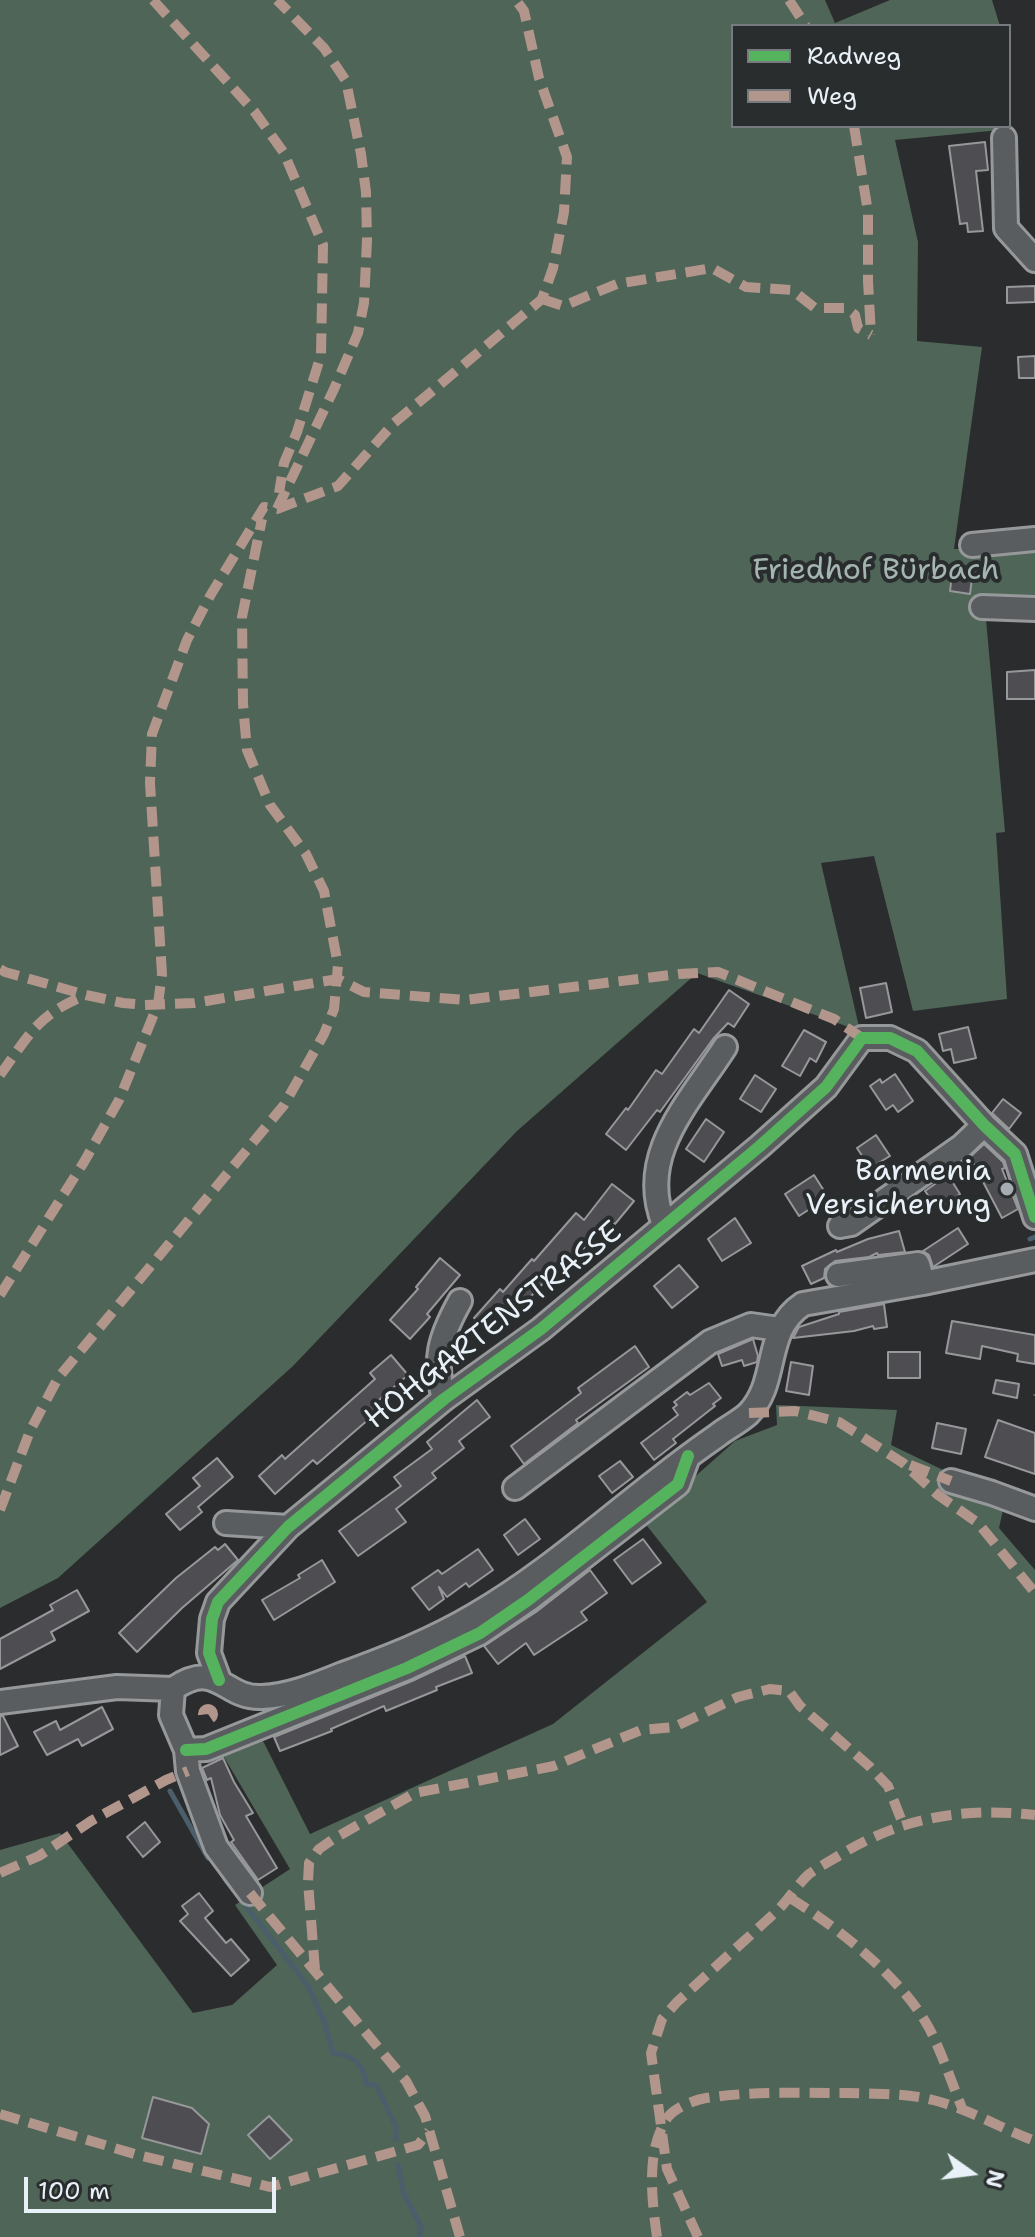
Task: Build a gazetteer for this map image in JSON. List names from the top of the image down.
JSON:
{
  "streets": {
    "street": ["HOHGARTENSTRASSE"]
  },
  "parks": ["Friedhof Bürbach"],
  "places": ["Barmenia Versicherung"],
  "legend": ["Radweg", "Weg"],
  "scale_bar": "100 m",
  "north": "right"
}
